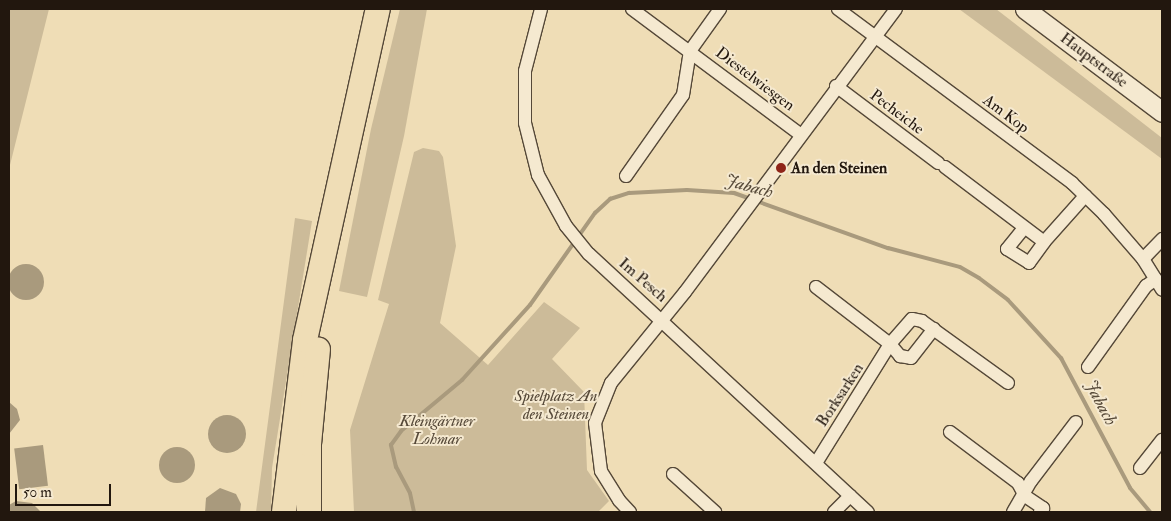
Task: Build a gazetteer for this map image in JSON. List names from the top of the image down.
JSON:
{
  "streets": {
    "main road": ["Hauptstraße"],
    "street": [
      "Diestelwiesgen",
      "Pecheiche",
      "Am Kop",
      "Im Pesch",
      "Borksarken"
    ]
  },
  "crossings": [
    ["Im Pesch", "Borksarken"]
  ],
  "water": ["Jabach"],
  "parks": ["Spielplatz An den Steinen", "Kleingärtner Lohmar"],
  "places": ["An den Steinen"],
  "scale_bar": "50 m"
}
